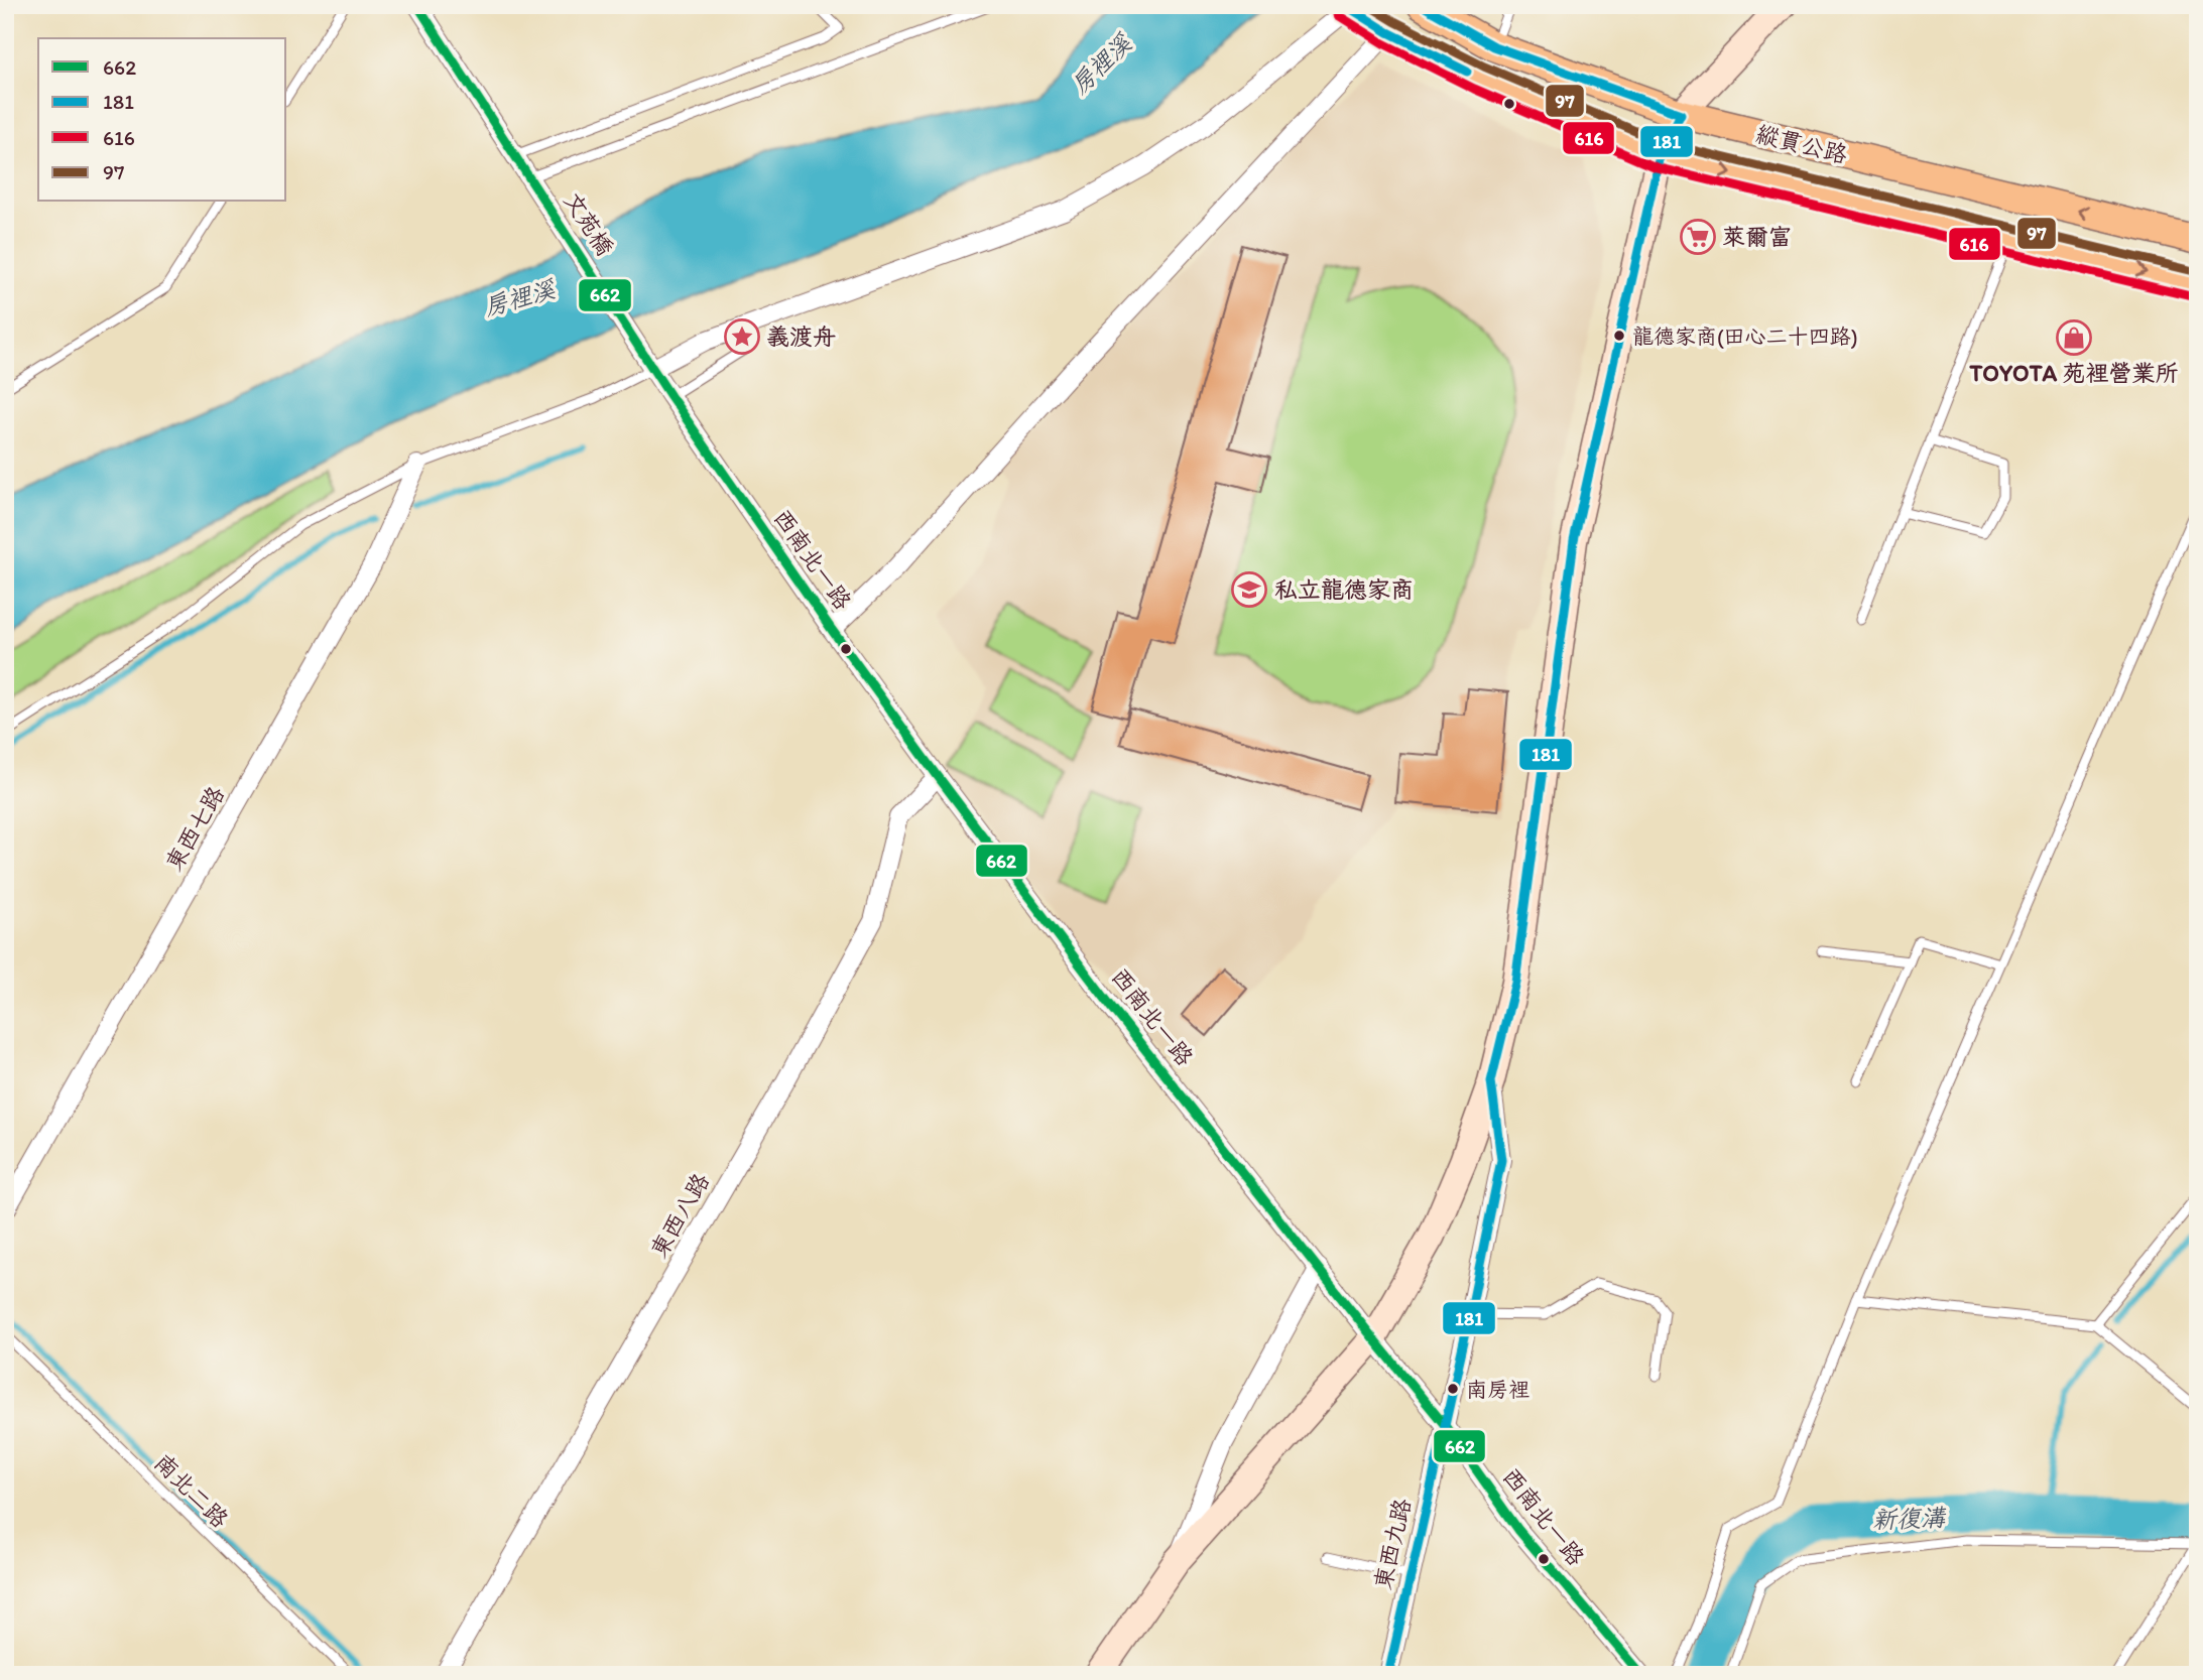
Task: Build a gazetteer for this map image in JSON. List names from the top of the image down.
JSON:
{
  "streets": {
    "main road": ["縱貫公路"],
    "street": [
      "文苑橋",
      "西南北一路",
      "東西七路",
      "東西八路",
      "東西九路"
    ],
    "lane": ["南北二路"]
  },
  "crossings": [
    ["文苑橋", "西南北一路"],
    ["西南北一路", "東西八路"],
    ["西南北一路", "東西九路"]
  ],
  "water": ["房裡溪", "新復溝"],
  "places": {
    "supermarket": ["萊爾富"],
    "other": ["龍德家商(田心二十四路)", "南房裡"],
    "place": ["義渡舟"],
    "shop": ["TOYOTA 苑裡營業所"],
    "school or university": ["私立龍德家商"]
  },
  "lines": [
    "transit line 662",
    "transit line 181",
    "transit line 97",
    "transit line 616"
  ],
  "legend": [
    "662",
    "181",
    "616",
    "97"
  ]
}
